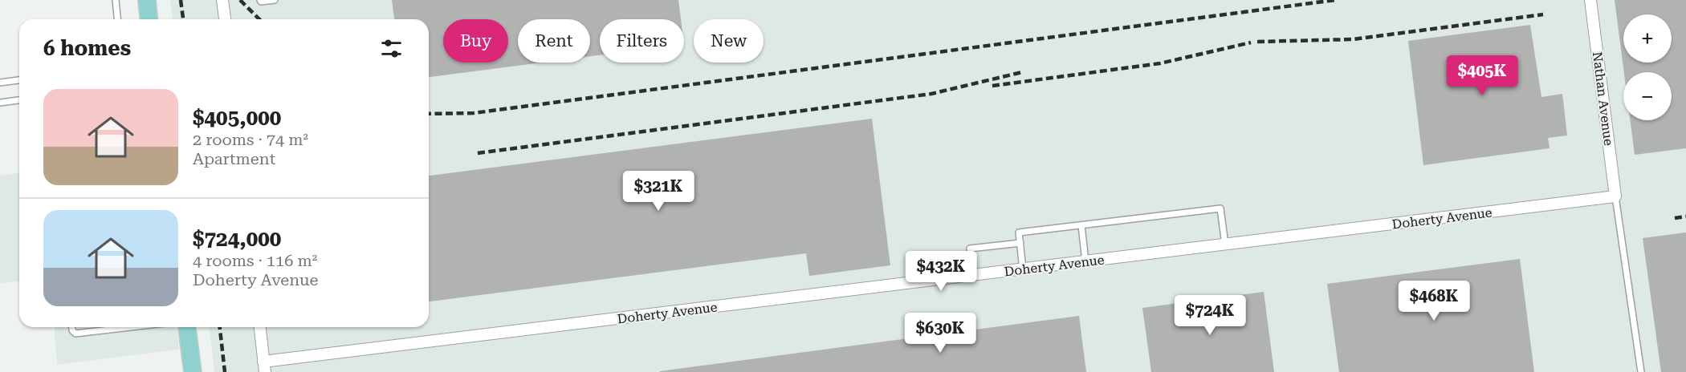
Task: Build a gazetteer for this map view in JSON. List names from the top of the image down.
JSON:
{
  "streets": {
    "street": ["Nathan Avenue", "Doherty Avenue"]
  },
  "crossings": [
    ["Nathan Avenue", "Doherty Avenue"]
  ],
  "page": {
    "map_buttons": ["+", "−"],
    "chip": [
      "Buy",
      "Rent",
      "Filters",
      "New"
    ],
    "heading": "6 homes",
    "price": [
      "$405K",
      "$321K",
      "$432K",
      "$468K",
      "$724K",
      "$630K"
    ],
    "list": [
      {
        "name": "$405,000",
        "note": "2 rooms · 74 m² · Apartment"
      },
      {
        "name": "$724,000",
        "note": "4 rooms · 116 m² · Doherty Avenue"
      }
    ]
  }
}
